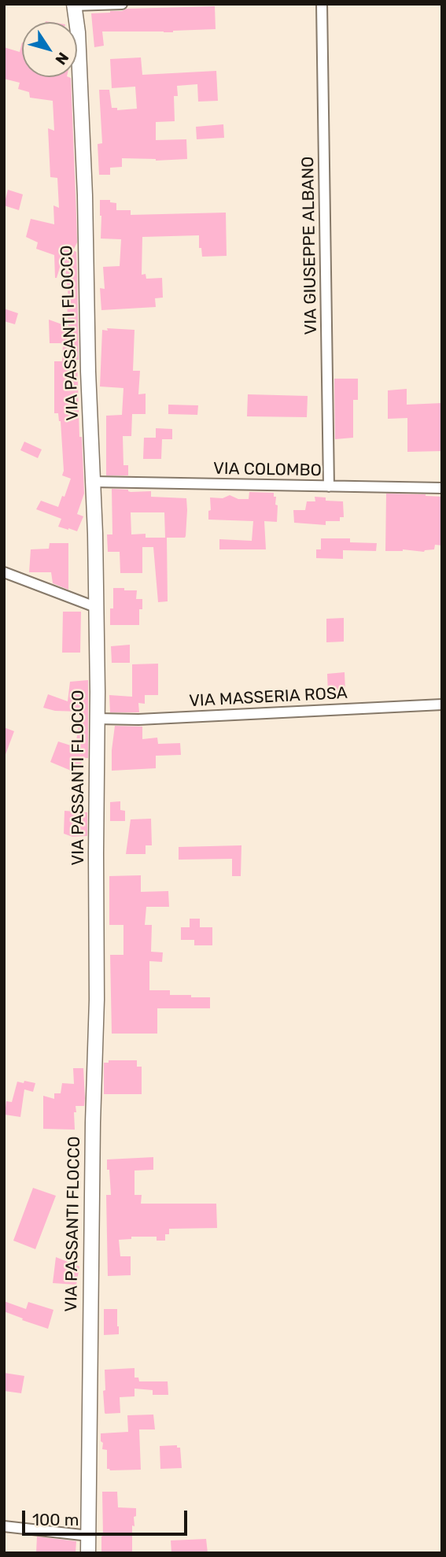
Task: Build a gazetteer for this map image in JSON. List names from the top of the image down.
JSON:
{
  "streets": {
    "main road": ["VIA PASSANTI FLOCCO"],
    "street": ["VIA GIUSEPPE ALBANO", "VIA COLOMBO", "VIA MASSERIA ROSA"]
  },
  "crossings": [
    ["VIA GIUSEPPE ALBANO", "VIA COLOMBO"],
    ["VIA PASSANTI FLOCCO", "VIA COLOMBO"],
    ["VIA PASSANTI FLOCCO", "VIA MASSERIA ROSA"]
  ],
  "scale_bar": "100 m",
  "north": "bottom right"
}
